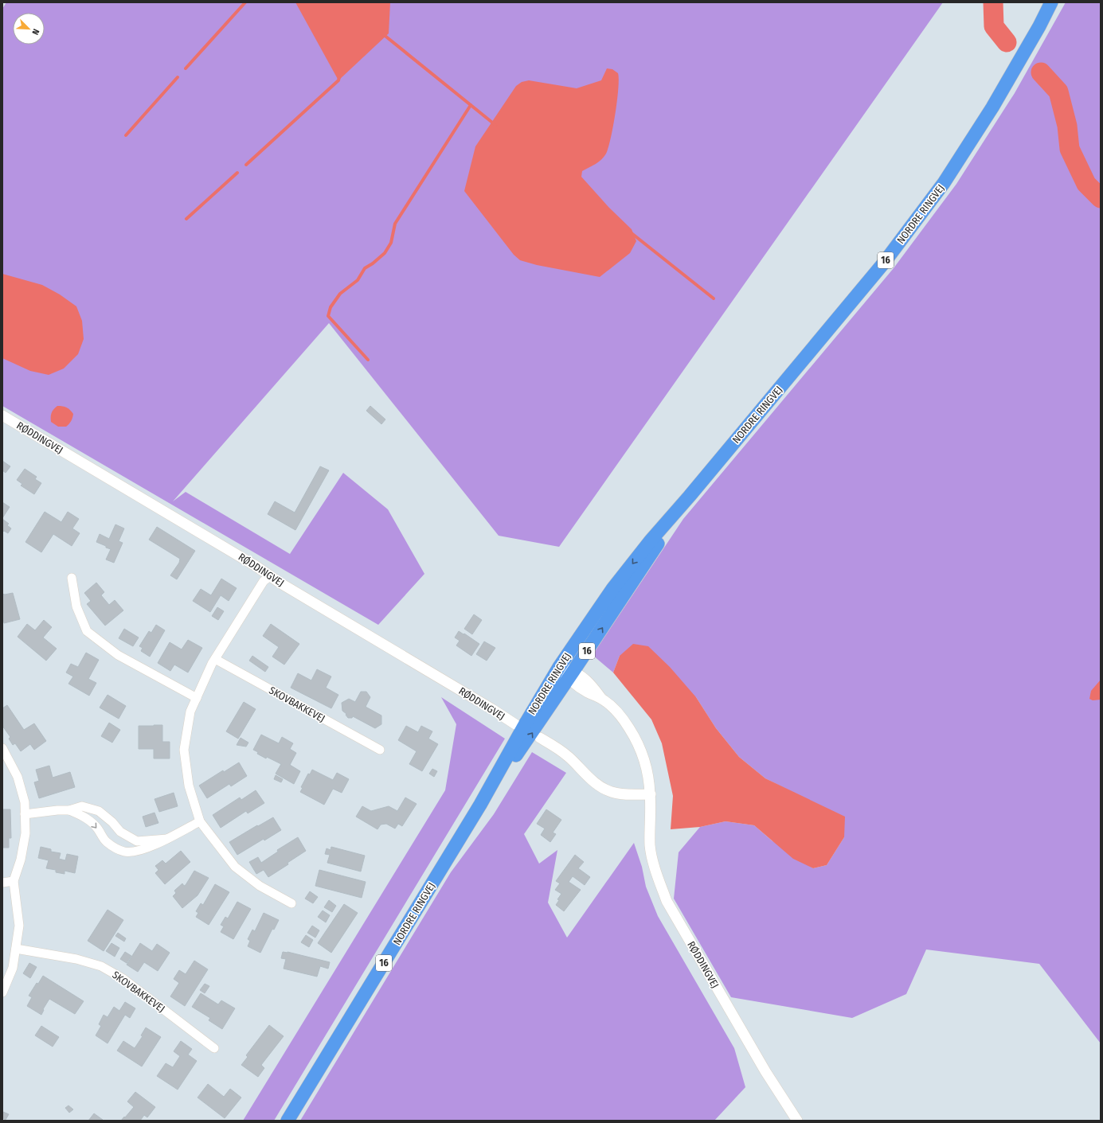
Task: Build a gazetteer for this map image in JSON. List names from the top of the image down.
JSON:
{
  "streets": {
    "main road": ["NORDRE RINGVEJ", "16"],
    "street": ["RØDDINGVEJ", "SKOVBAKKEVEJ"]
  },
  "crossings": [
    ["NORDRE RINGVEJ", "RØDDINGVEJ"]
  ],
  "north": "bottom right"
}
